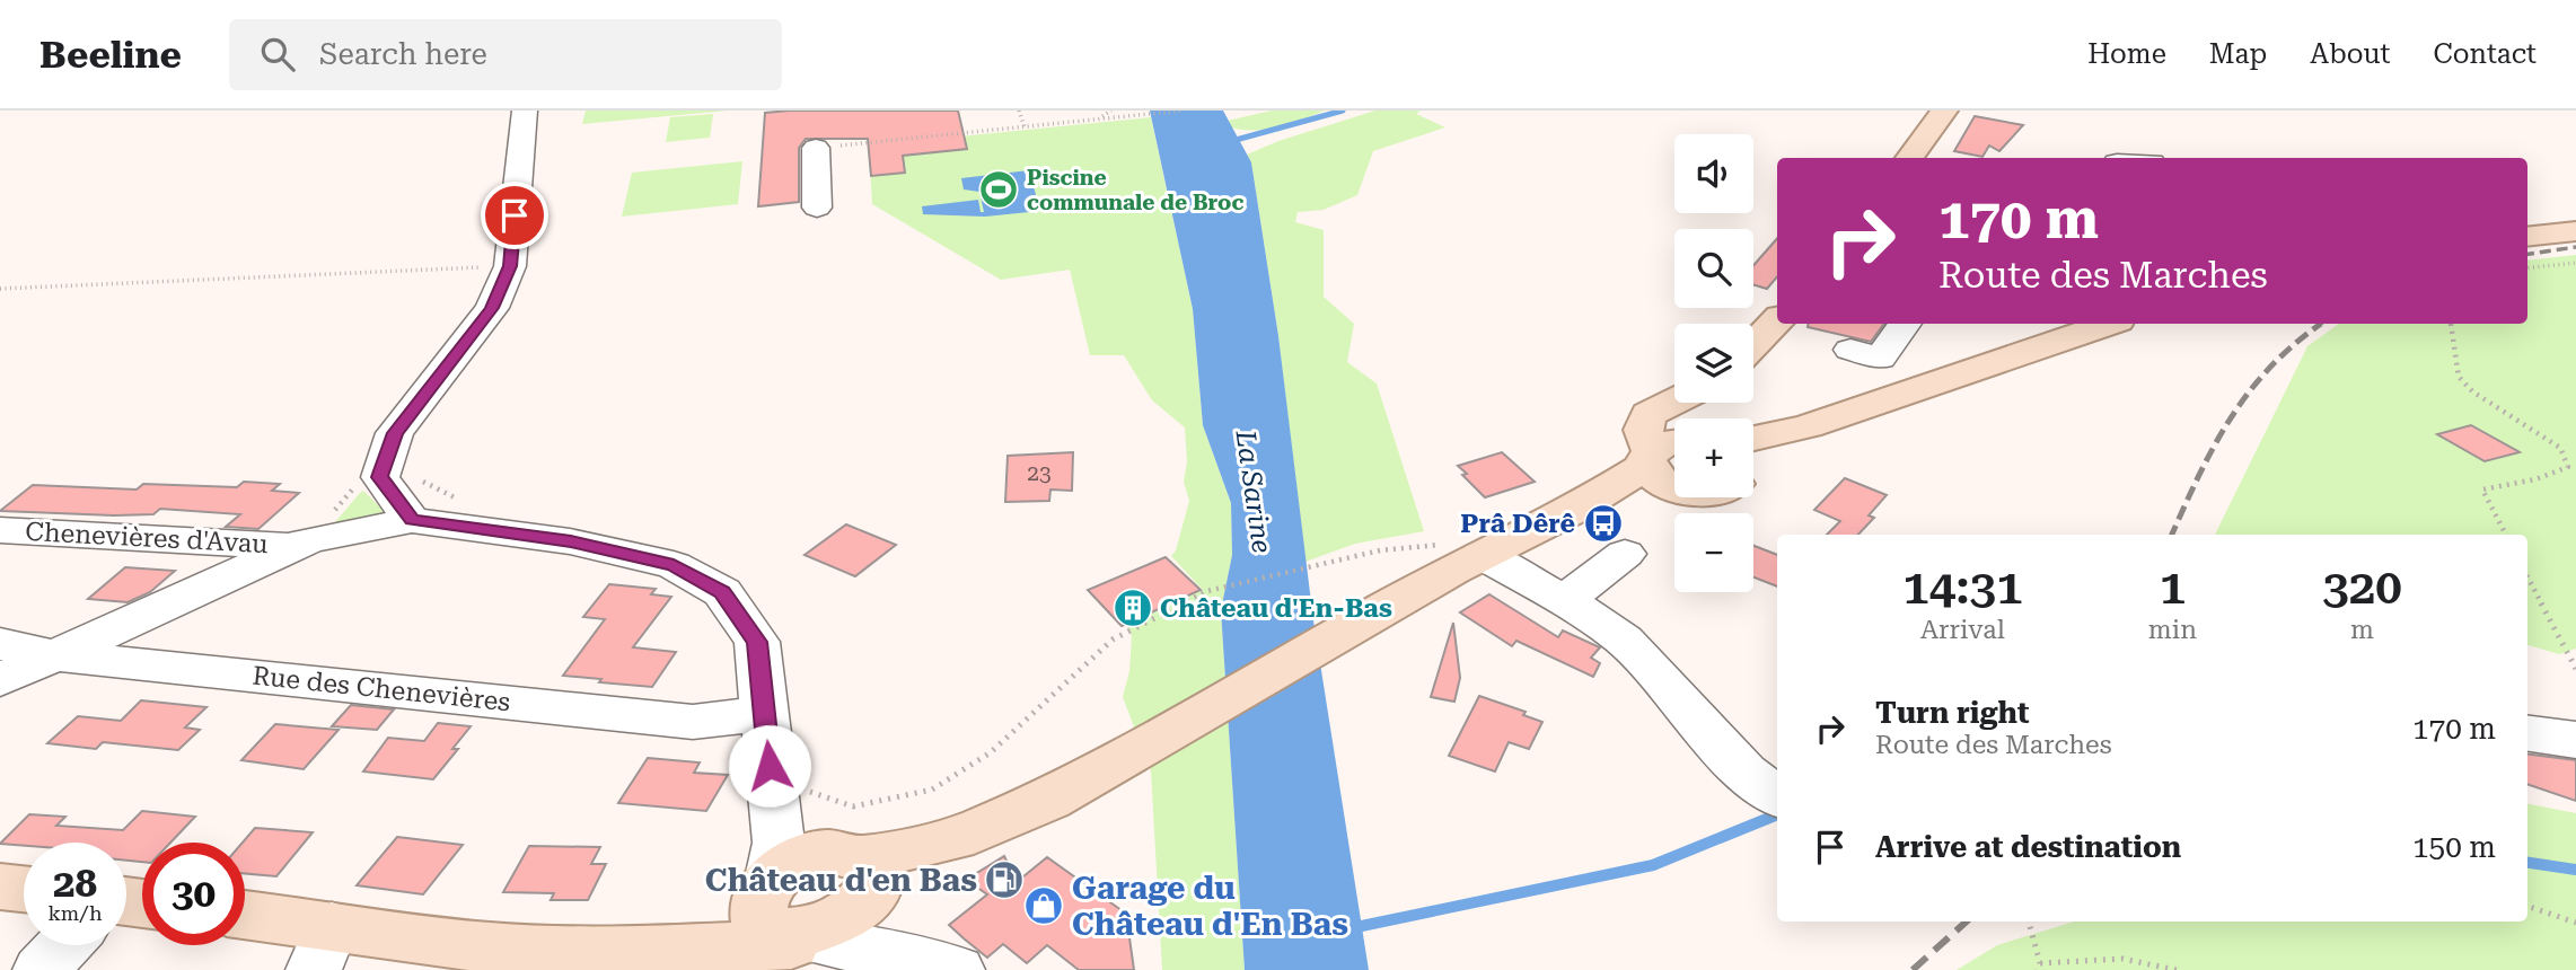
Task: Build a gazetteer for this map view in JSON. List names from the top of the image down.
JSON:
{
  "streets": {
    "street": ["Chenevières d'Avau", "Rue des Chenevières"]
  },
  "water": ["La Sarine"],
  "places": {
    "sports": ["Piscine communale de Broc"],
    "bus stop": ["Prâ Dêrê"],
    "building": ["Château d'En-Bas"],
    "fuel station": ["Château d'en Bas"],
    "shop": ["Garage du Château d'En Bas"]
  },
  "house_numbers": ["23"],
  "page": {
    "header": "Beeline",
    "search": "Search here",
    "nav": [
      "Home",
      "Map",
      "About",
      "Contact"
    ],
    "map_buttons": ["+", "−"],
    "turn": ["170 m", "Route des Marches"],
    "eta": [
      "14:31",
      "Arrival",
      "1",
      "min",
      "320",
      "m"
    ],
    "list": [
      {
        "name": "Turn right",
        "note": "Route des Marches",
        "value": "170 m"
      },
      {
        "name": "Arrive at destination",
        "value": "150 m"
      }
    ],
    "speed": "28 km/h",
    "limit": "30"
  }
}
